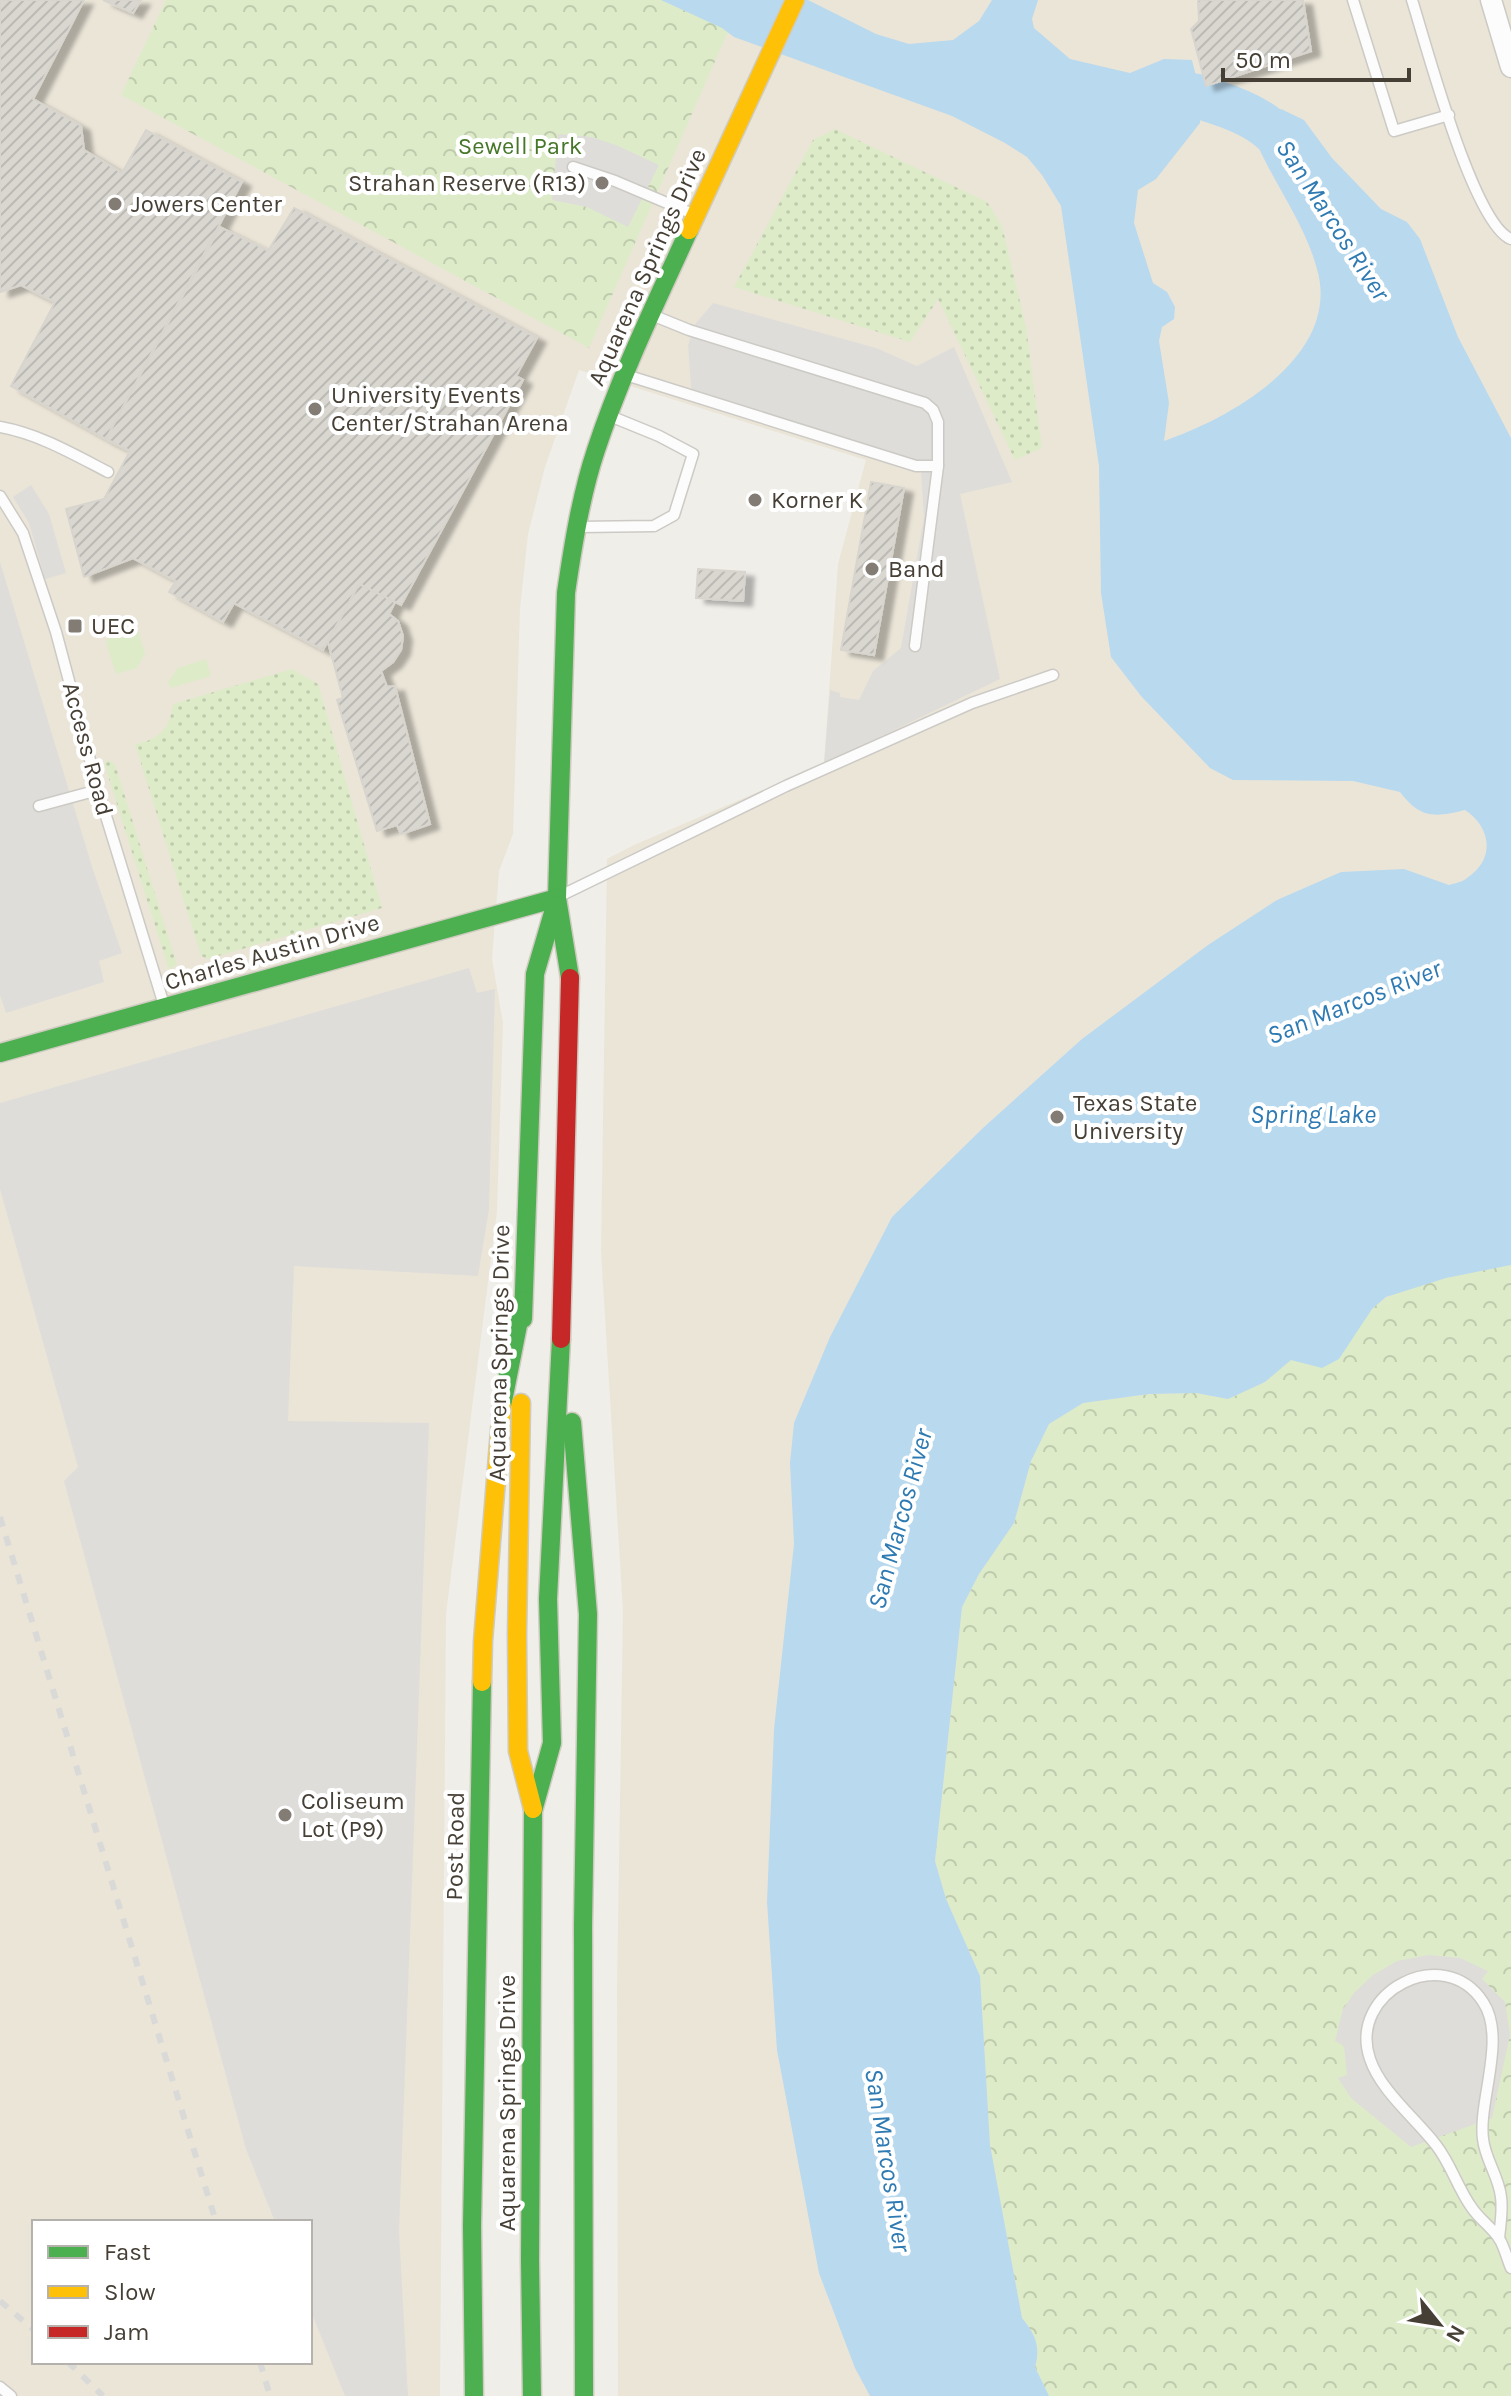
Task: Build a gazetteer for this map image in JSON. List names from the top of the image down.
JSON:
{
  "streets": {
    "main road": ["Aquarena Springs Drive", "Charles Austin Drive", "Post Road"],
    "lane": ["Access Road"]
  },
  "crossings": [
    ["Aquarena Springs Drive", "Charles Austin Drive"],
    ["Aquarena Springs Drive", "Post Road"],
    ["Access Road", "Charles Austin Drive"]
  ],
  "water": ["San Marcos River", "Spring Lake"],
  "parks": ["Sewell Park"],
  "places": {
    "other": [
      "Strahan Reserve (R13)",
      "Jowers Center",
      "University Events Center/Strahan Arena",
      "Korner K",
      "Band",
      "Texas State University",
      "Coliseum Lot (P9)"
    ],
    "transit": ["UEC"]
  },
  "legend": ["Fast", "Slow", "Jam"],
  "scale_bar": "50 m",
  "north": "bottom right"
}
